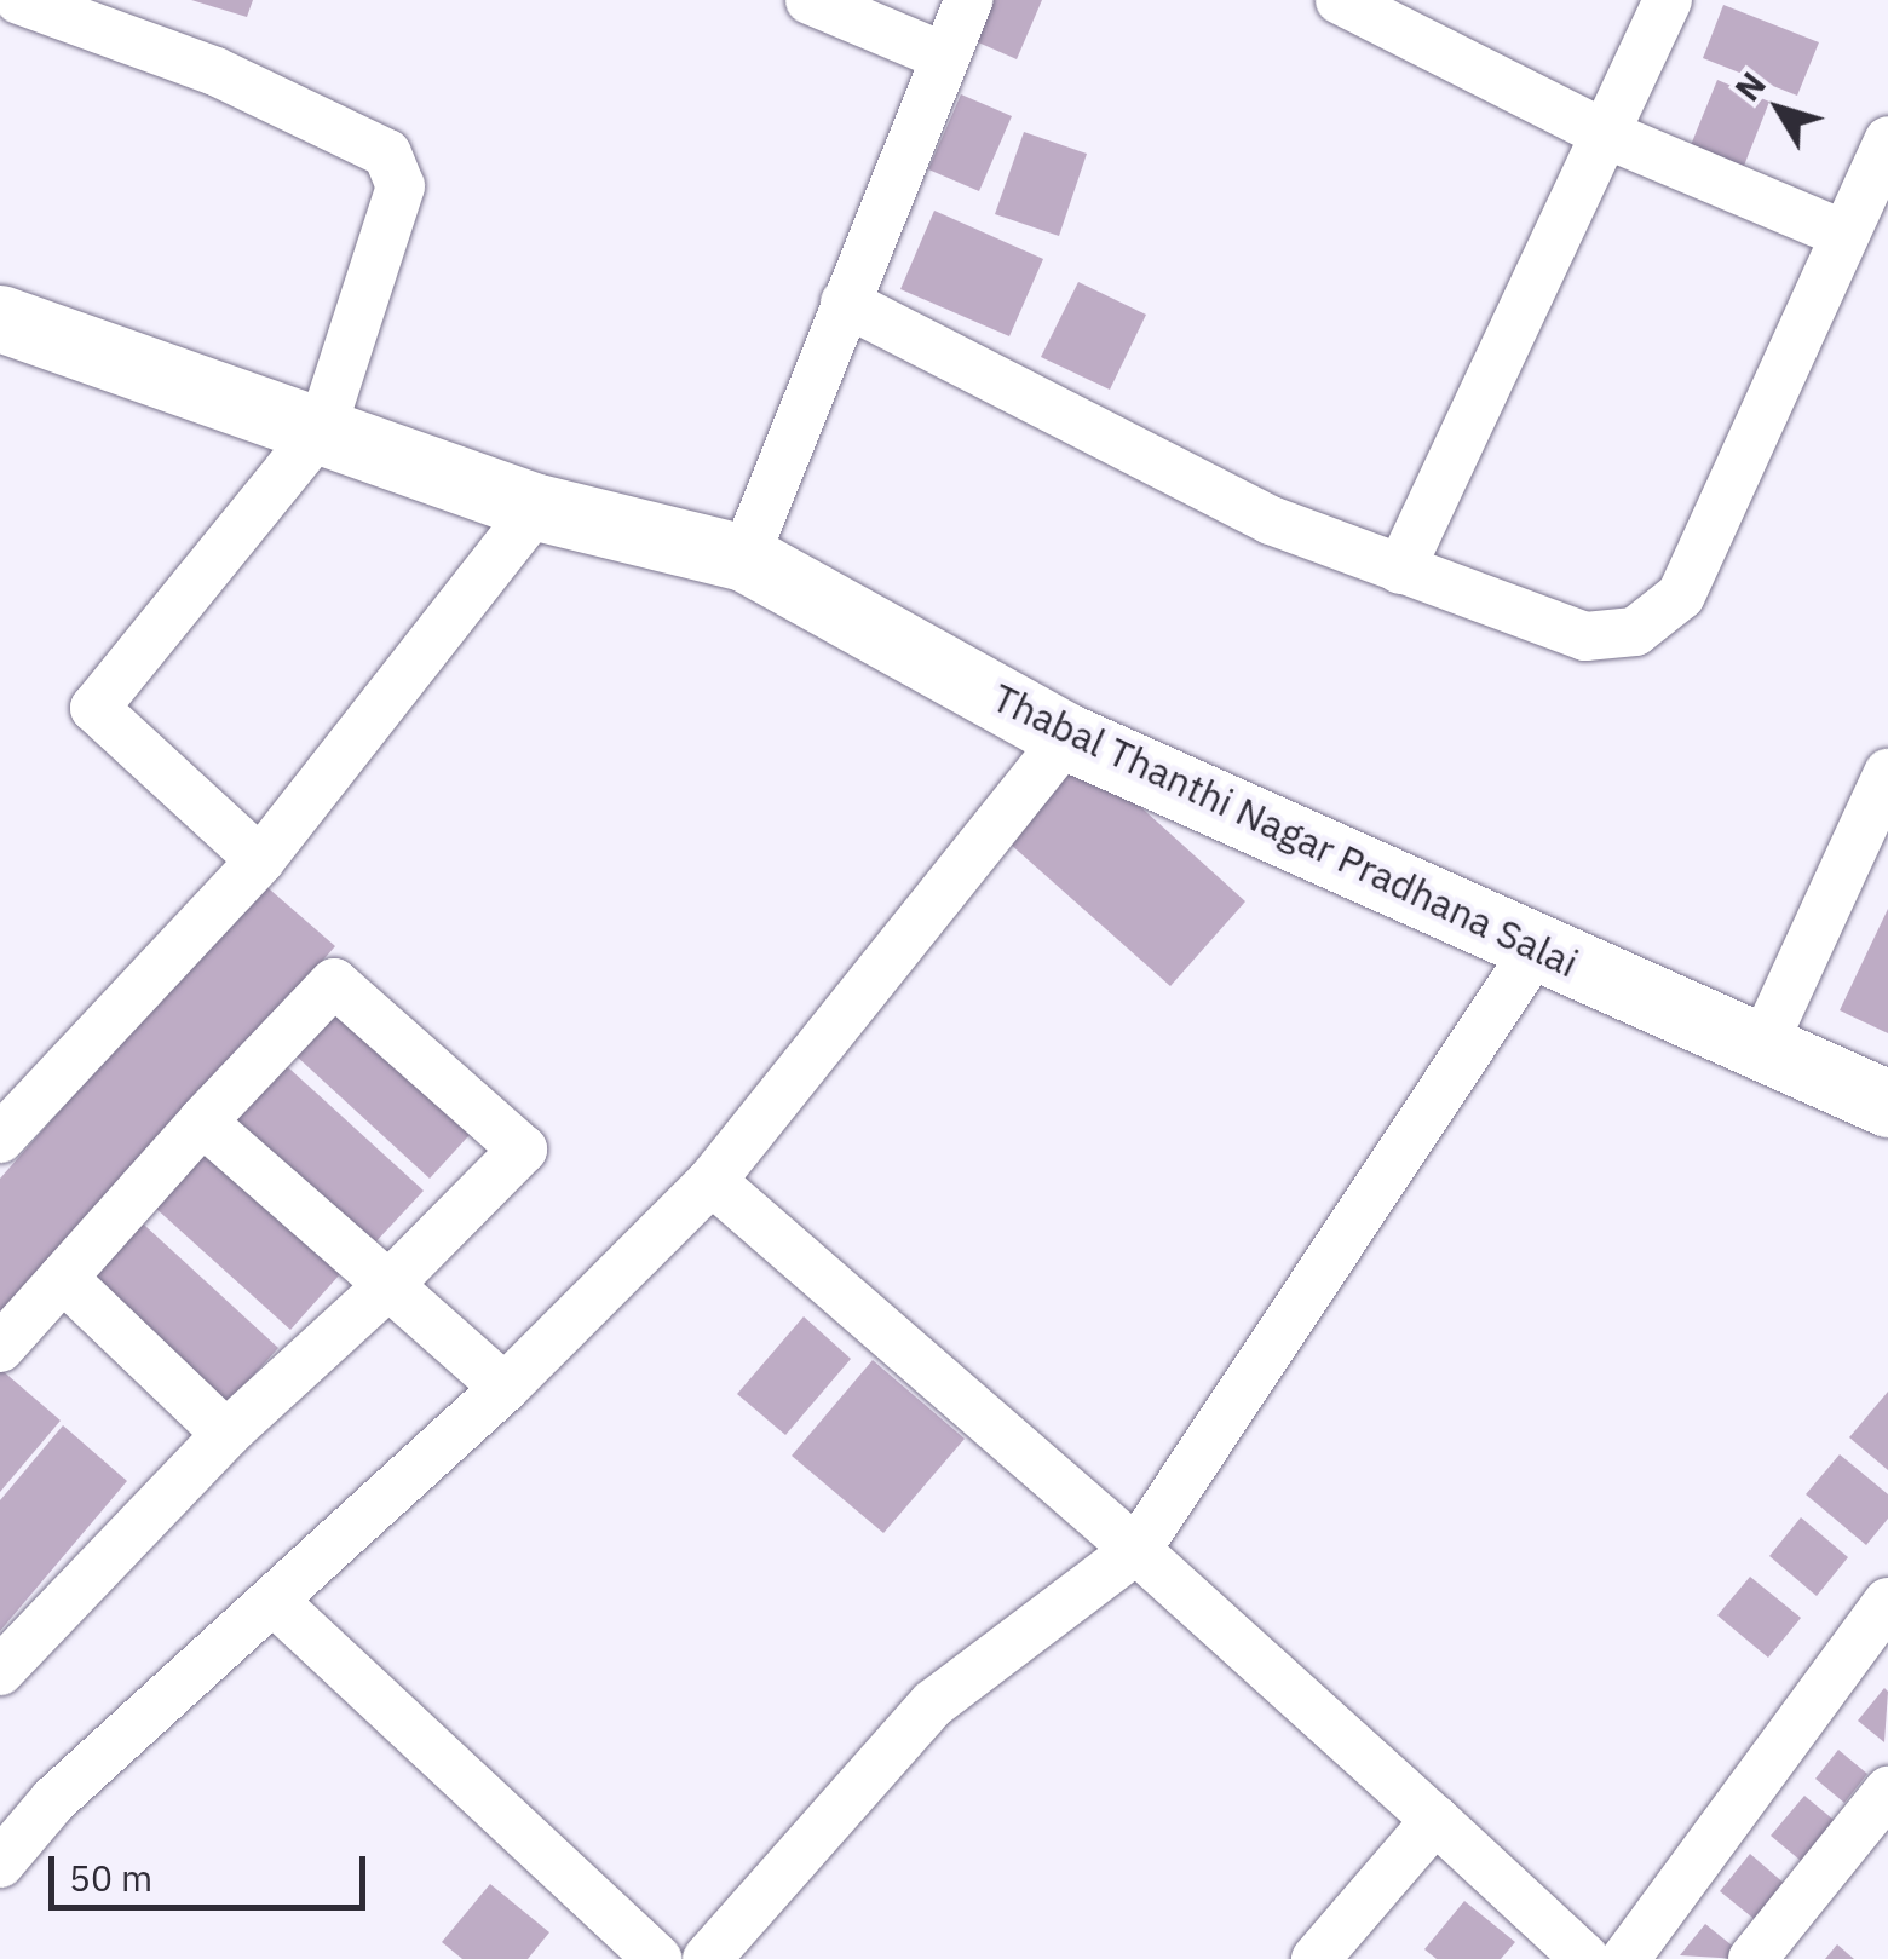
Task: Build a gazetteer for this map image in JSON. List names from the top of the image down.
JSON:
{
  "streets": {
    "main road": ["Thabal Thanthi Nagar Pradhana Salai"]
  },
  "scale_bar": "50 m",
  "north": "top left"
}
